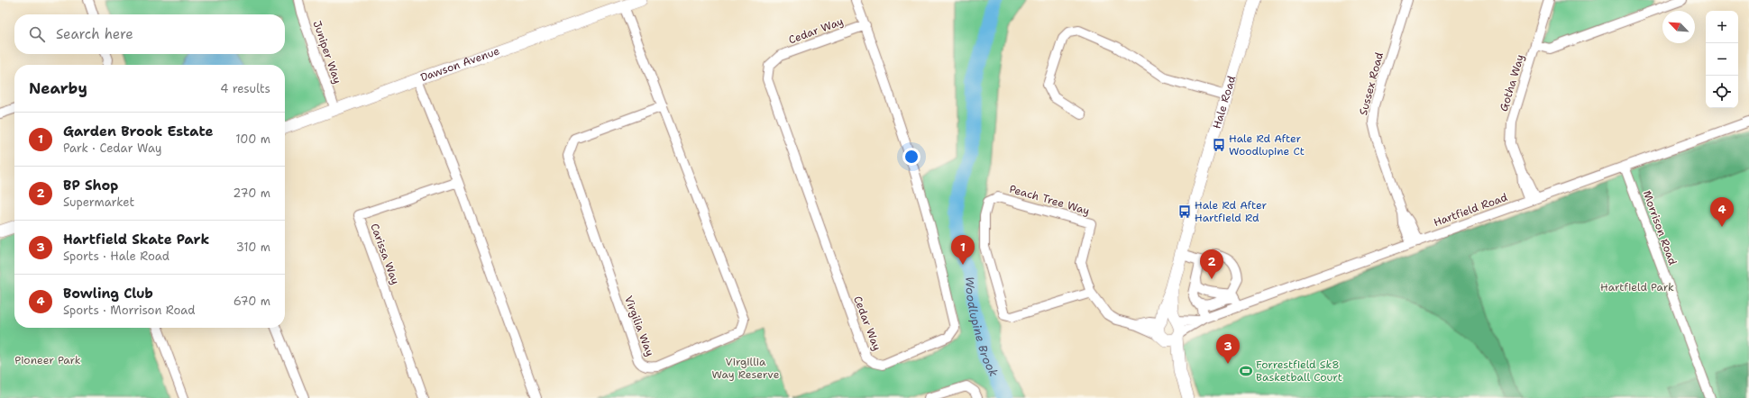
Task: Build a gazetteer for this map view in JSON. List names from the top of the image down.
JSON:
{
  "streets": {
    "main road": ["Dawson Avenue", "Hale Road"],
    "street": [
      "Cedar Way",
      "Juniper Way",
      "Gotha Way",
      "Sussex Road",
      "Peach Tree Way",
      "Hartfield Road",
      "Morrison Road",
      "Carissa Way",
      "Virgilia Way"
    ]
  },
  "crossings": [
    ["Juniper Way", "Dawson Avenue"],
    ["Dawson Avenue", "Virgilia Way"],
    ["Gotha Way", "Hartfield Road"],
    ["Sussex Road", "Hartfield Road"],
    ["Hale Road", "Peach Tree Way"],
    ["Hale Road", "Hartfield Road"],
    ["Peach Tree Way", "Hartfield Road"],
    ["Hartfield Road", "Morrison Road"]
  ],
  "water": ["Woodlupine Brook"],
  "parks": ["Hartfield Park", "Pioneer Park", "Virgillia Way Reserve"],
  "places": {
    "bus stop": ["Hale Rd After Woodlupine Ct", "Hale Rd After Hartfield Rd"],
    "sports": ["Forrestfield Sk8 Basketball Court"]
  },
  "north": "top left",
  "page": {
    "map_buttons": ["+", "−"],
    "search": "Search here",
    "heading": ["Nearby", "4 results"],
    "list": [
      {
        "mark": "1",
        "name": "Garden Brook Estate",
        "note": "Park · Cedar Way",
        "value": "100 m"
      },
      {
        "mark": "2",
        "name": "BP Shop",
        "note": "Supermarket",
        "value": "270 m"
      },
      {
        "mark": "3",
        "name": "Hartfield Skate Park",
        "note": "Sports · Hale Road",
        "value": "310 m"
      },
      {
        "mark": "4",
        "name": "Bowling Club",
        "note": "Sports · Morrison Road",
        "value": "670 m"
      }
    ],
    "pins": [
      "4",
      "1",
      "2",
      "3"
    ]
  }
}
